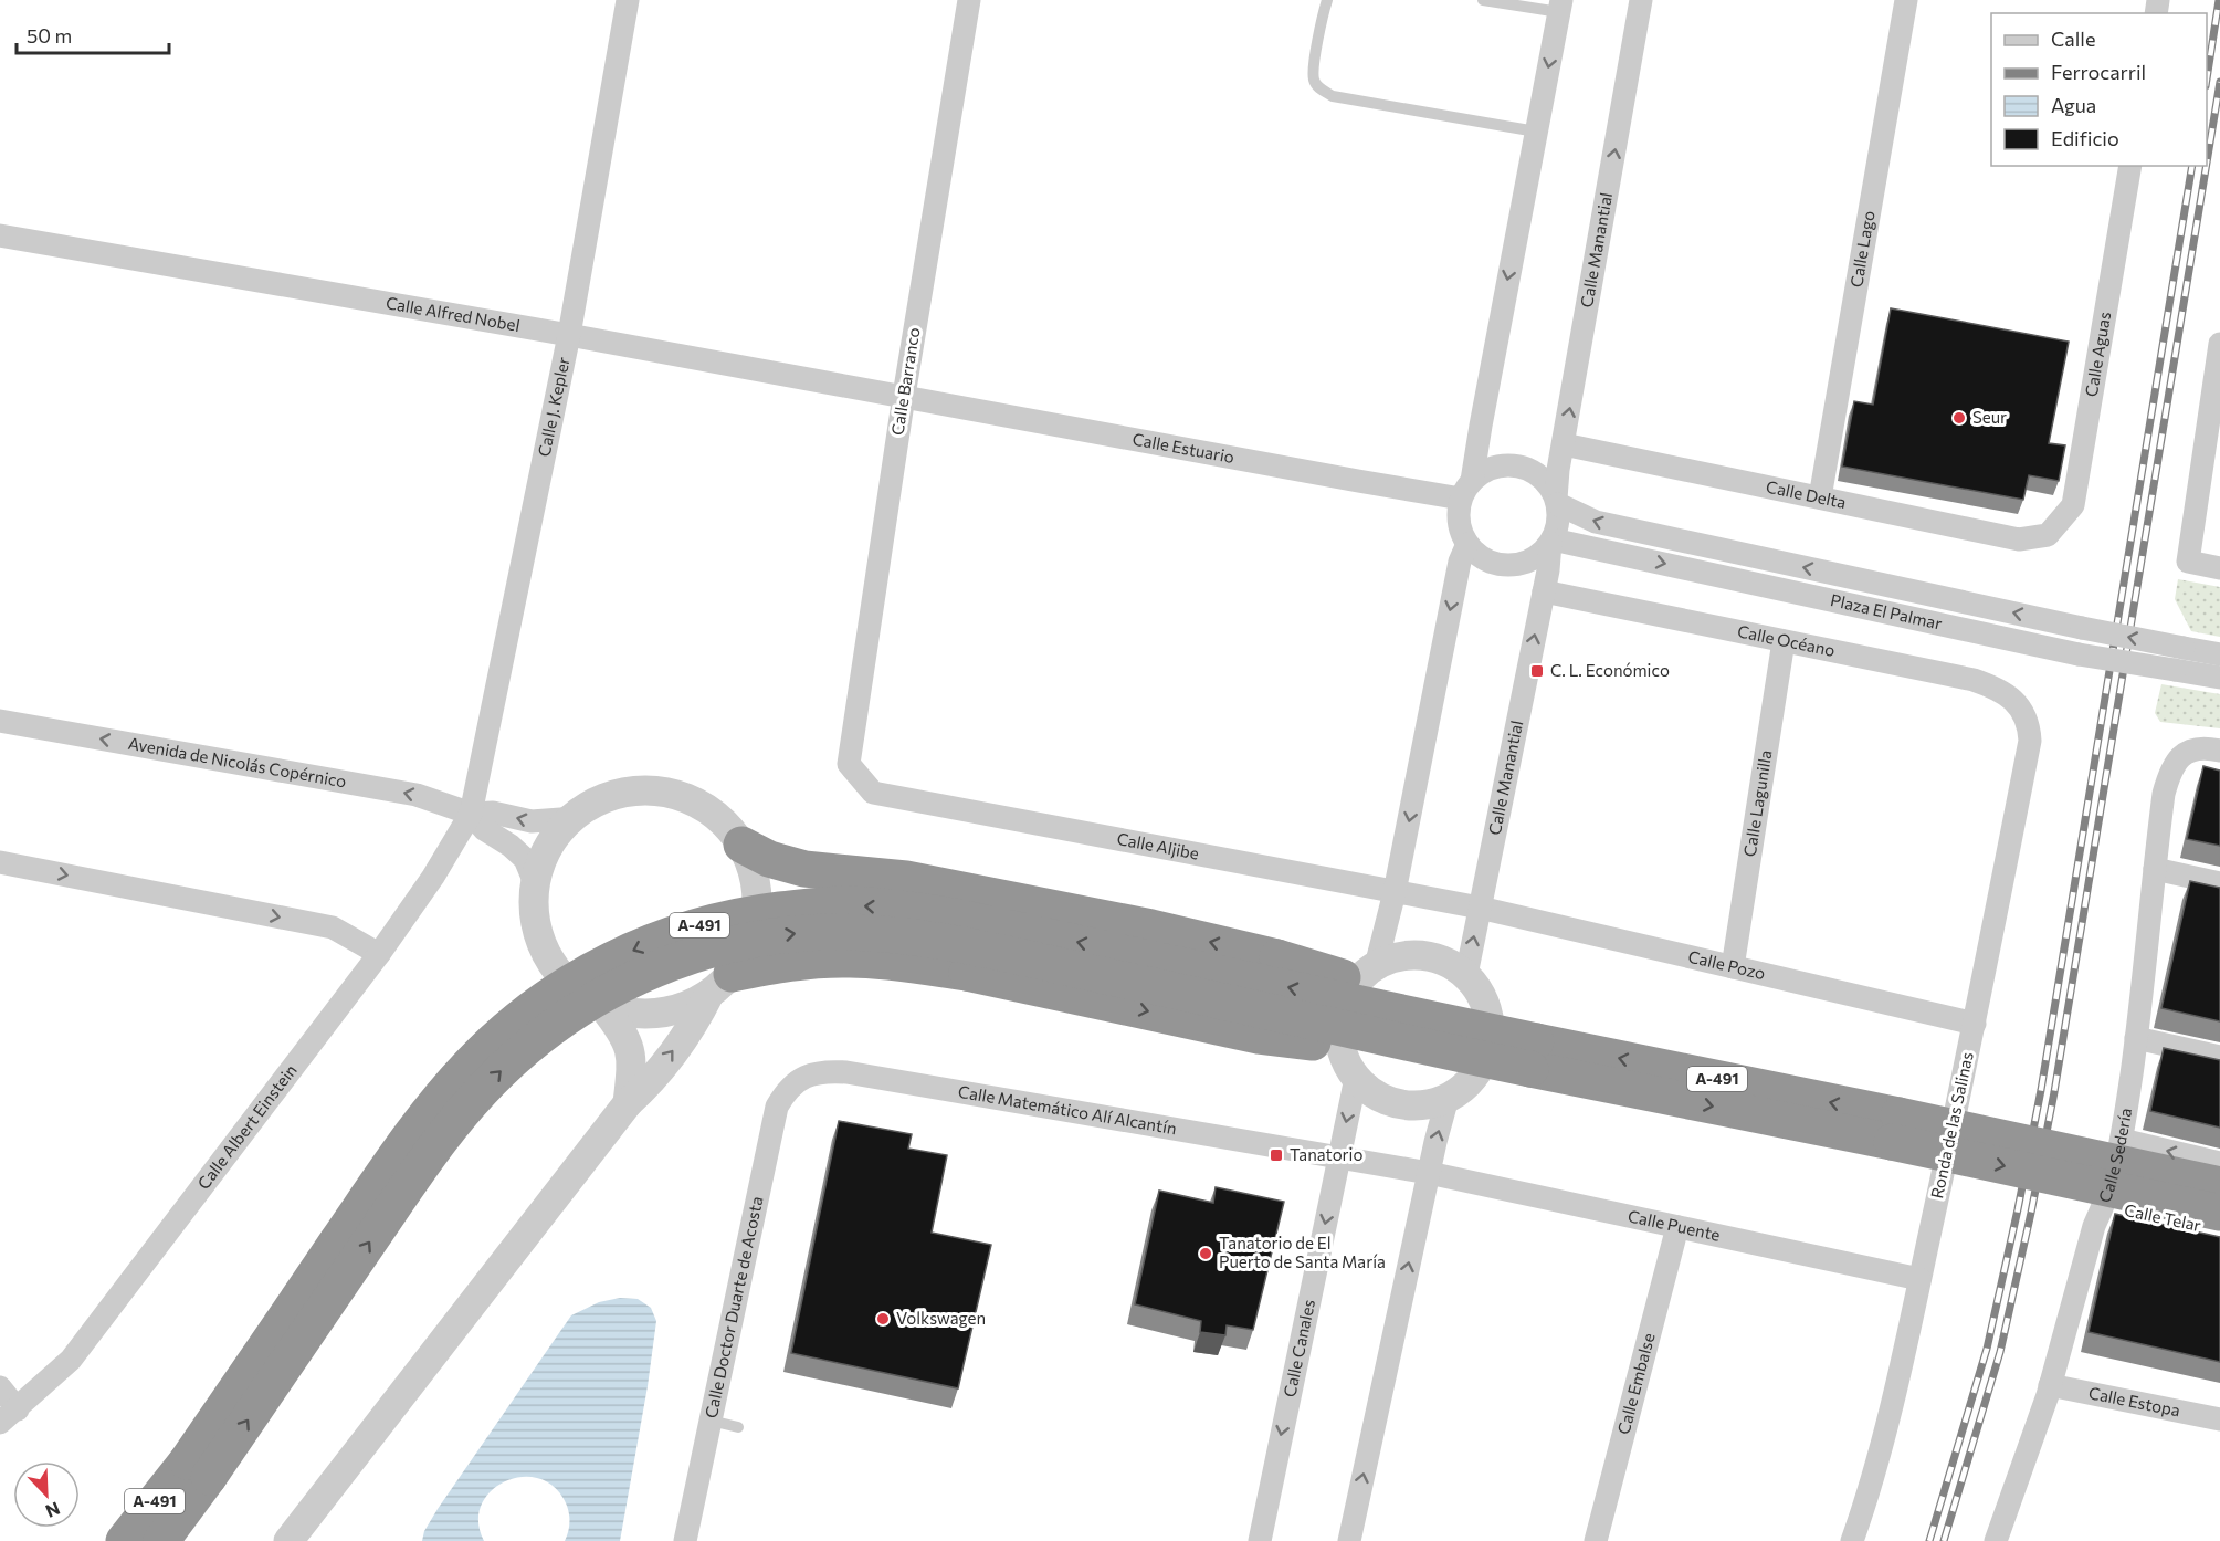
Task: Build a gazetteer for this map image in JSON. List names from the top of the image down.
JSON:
{
  "streets": {
    "highway": ["A-491"],
    "street": [
      "Calle Lago",
      "Calle Manantial",
      "Calle Alfred Nobel",
      "Calle Aguas",
      "Calle Barranco",
      "Calle J. Kepler",
      "Calle Estuario",
      "Calle Delta",
      "Plaza El Palmar",
      "Calle Océano",
      "Avenida de Nicolás Copérnico",
      "Calle Lagunilla",
      "Calle Aljibe",
      "Calle Pozo",
      "Calle Matemático Alí Alcantín",
      "Ronda de las Salinas",
      "Calle Albert Einstein",
      "Calle Sedería",
      "Calle Telar",
      "Calle Puente",
      "Calle Doctor Duarte de Acosta",
      "Calle Canales",
      "Calle Embalse",
      "Calle Estopa"
    ]
  },
  "crossings": [
    ["Calle Lago", "Calle Delta"],
    ["Calle Manantial", "Calle Estuario"],
    ["Calle Manantial", "Calle Delta"],
    ["Calle Manantial", "Plaza El Palmar"],
    ["Calle Manantial", "Calle Océano"],
    ["Calle Manantial", "Calle Aljibe"],
    ["Calle Manantial", "Calle Pozo"],
    ["Calle Manantial", "Calle Canales"],
    ["Calle Alfred Nobel", "Calle Barranco"],
    ["Calle Alfred Nobel", "Calle J. Kepler"],
    ["Calle Alfred Nobel", "Calle Estuario"],
    ["Calle Aguas", "Calle Delta"],
    ["Calle Barranco", "Calle Estuario"],
    ["Calle Barranco", "Calle Aljibe"],
    ["Calle J. Kepler", "Avenida de Nicolás Copérnico"],
    ["Calle J. Kepler", "Calle Albert Einstein"],
    ["Calle Estuario", "Plaza El Palmar"],
    ["Calle Océano", "Calle Lagunilla"],
    ["Calle Océano", "Ronda de las Salinas"],
    ["Avenida de Nicolás Copérnico", "Calle Albert Einstein"],
    ["Calle Lagunilla", "Calle Pozo"],
    ["Calle Aljibe", "Calle Pozo"],
    ["Calle Pozo", "Ronda de las Salinas"],
    ["Calle Matemático Alí Alcantín", "Calle Puente"],
    ["Calle Matemático Alí Alcantín", "Calle Doctor Duarte de Acosta"],
    ["Calle Matemático Alí Alcantín", "Calle Canales"],
    ["Ronda de las Salinas", "Calle Puente"],
    ["Calle Sedería", "Calle Telar"],
    ["Calle Sedería", "Calle Estopa"],
    ["Calle Puente", "Calle Embalse"]
  ],
  "places": {
    "other": ["Seur", "Tanatorio de El Puerto de Santa María", "Volkswagen"],
    "transit": ["C. L. Económico", "Tanatorio"]
  },
  "legend": [
    "Calle",
    "Ferrocarril",
    "Agua",
    "Edificio"
  ],
  "scale_bar": "50 m",
  "north": "bottom right"
}
